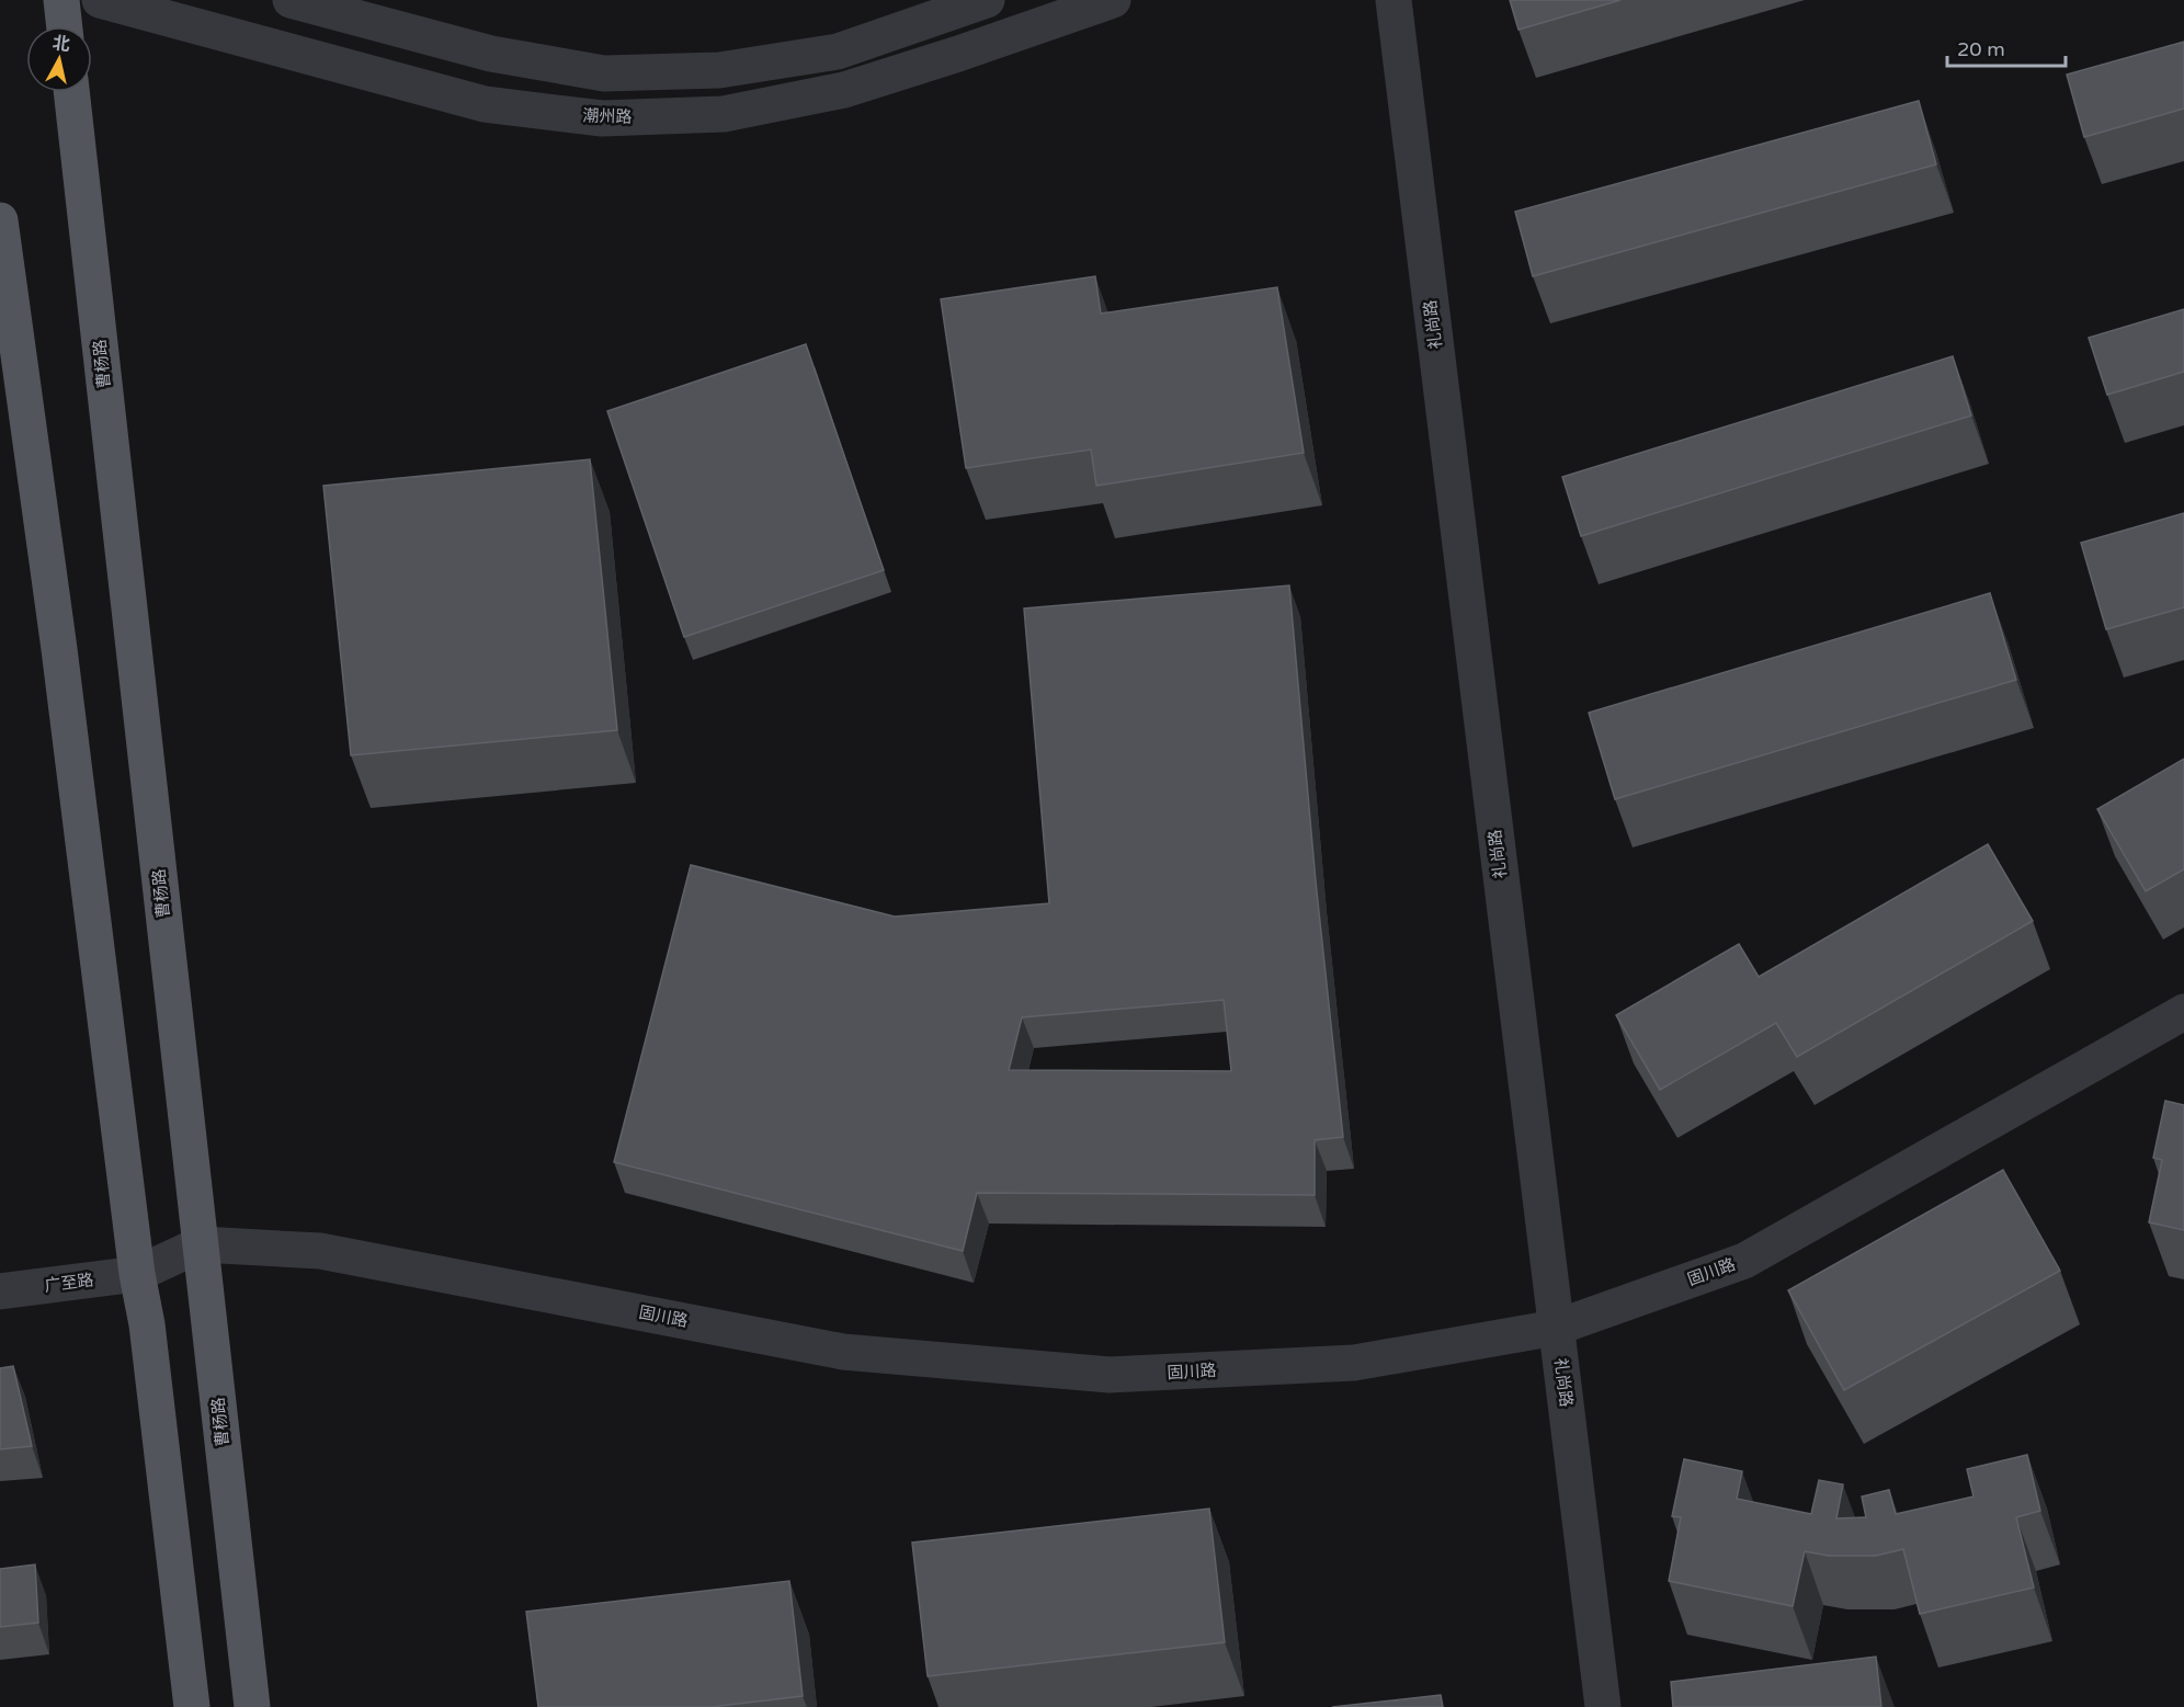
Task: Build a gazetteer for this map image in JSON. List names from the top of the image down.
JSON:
{
  "streets": {
    "main road": ["曹杨路"],
    "street": [
      "潮州路",
      "礼尚路",
      "固川路",
      "广至路"
    ]
  },
  "crossings": [
    ["礼尚路", "固川路"],
    ["曹杨路", "固川路"],
    ["固川路", "广至路"]
  ],
  "scale_bar": "20 m",
  "north": "top"
}
